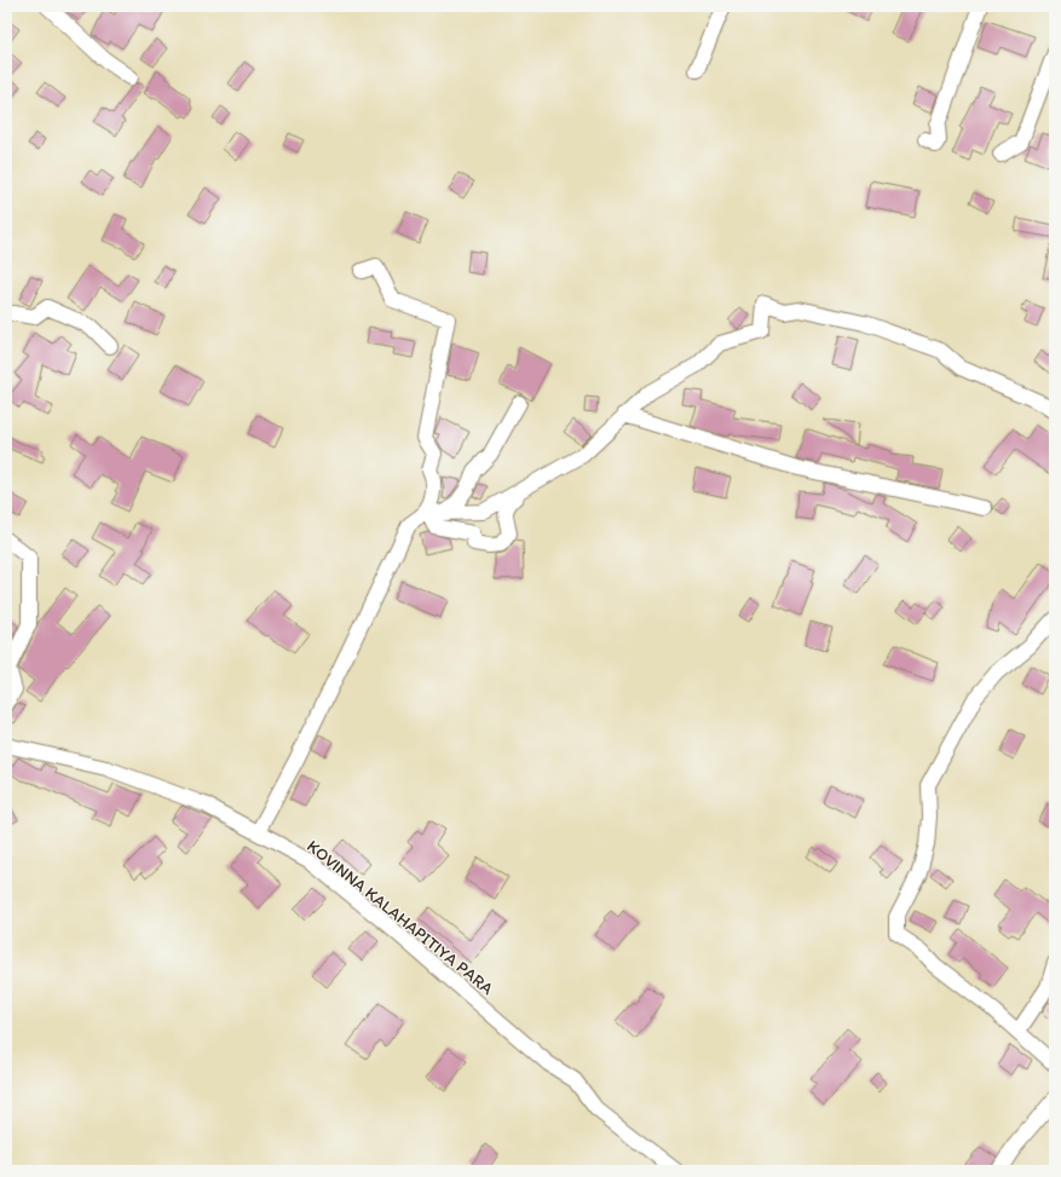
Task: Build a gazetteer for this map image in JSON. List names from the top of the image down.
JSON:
{
  "streets": {
    "street": ["KOVINNA KALAHAPITIYA PARA"]
  }
}
